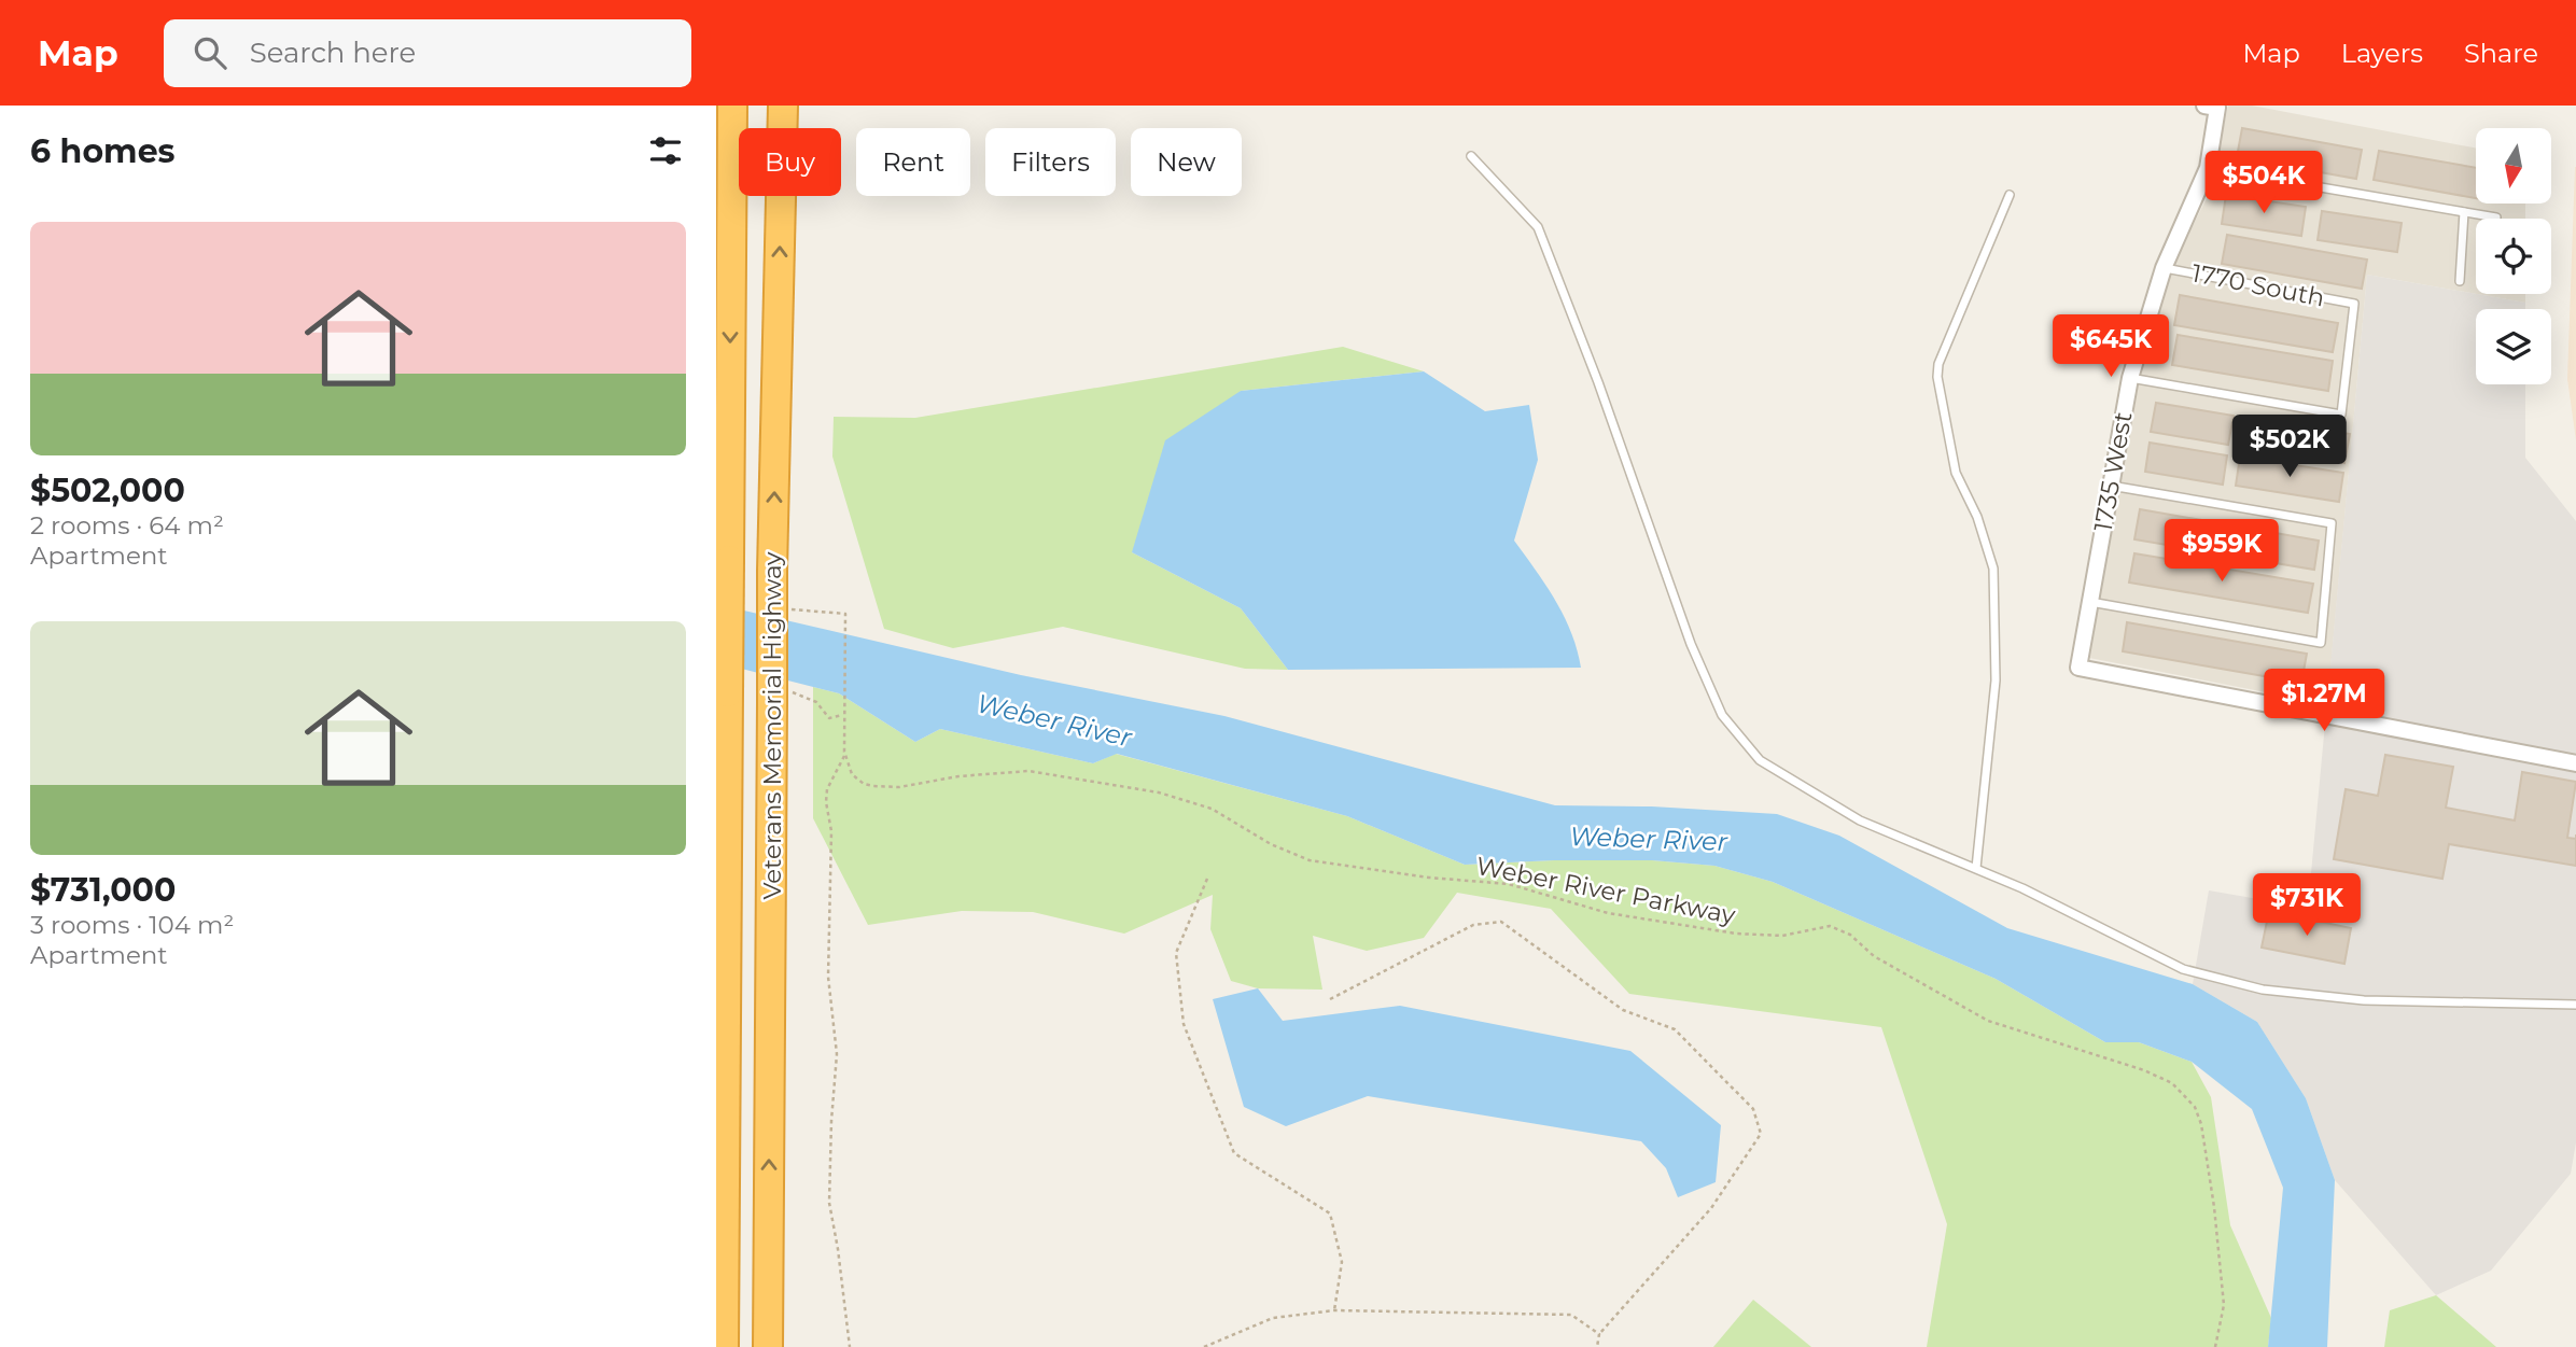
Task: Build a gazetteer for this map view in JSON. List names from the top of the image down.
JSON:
{
  "streets": {
    "highway": ["Veterans Memorial Highway"],
    "street": ["1735 West"],
    "lane": ["1770 South"],
    "path": ["Weber River Parkway"]
  },
  "crossings": [
    ["1770 South", "1735 West"]
  ],
  "water": ["Weber River"],
  "north": "bottom",
  "page": {
    "header": "Map",
    "search": "Search here",
    "nav": ["Map", "Layers", "Share"],
    "heading": "6 homes",
    "chip": [
      "Buy",
      "Rent",
      "Filters",
      "New"
    ],
    "price": [
      "$504K",
      "$645K",
      "$502K",
      "$959K",
      "$1.27M",
      "$731K"
    ],
    "list": [
      {
        "name": "$502,000",
        "note": "2 rooms · 64 m² · Apartment"
      },
      {
        "name": "$731,000",
        "note": "3 rooms · 104 m² · Apartment"
      }
    ]
  }
}
